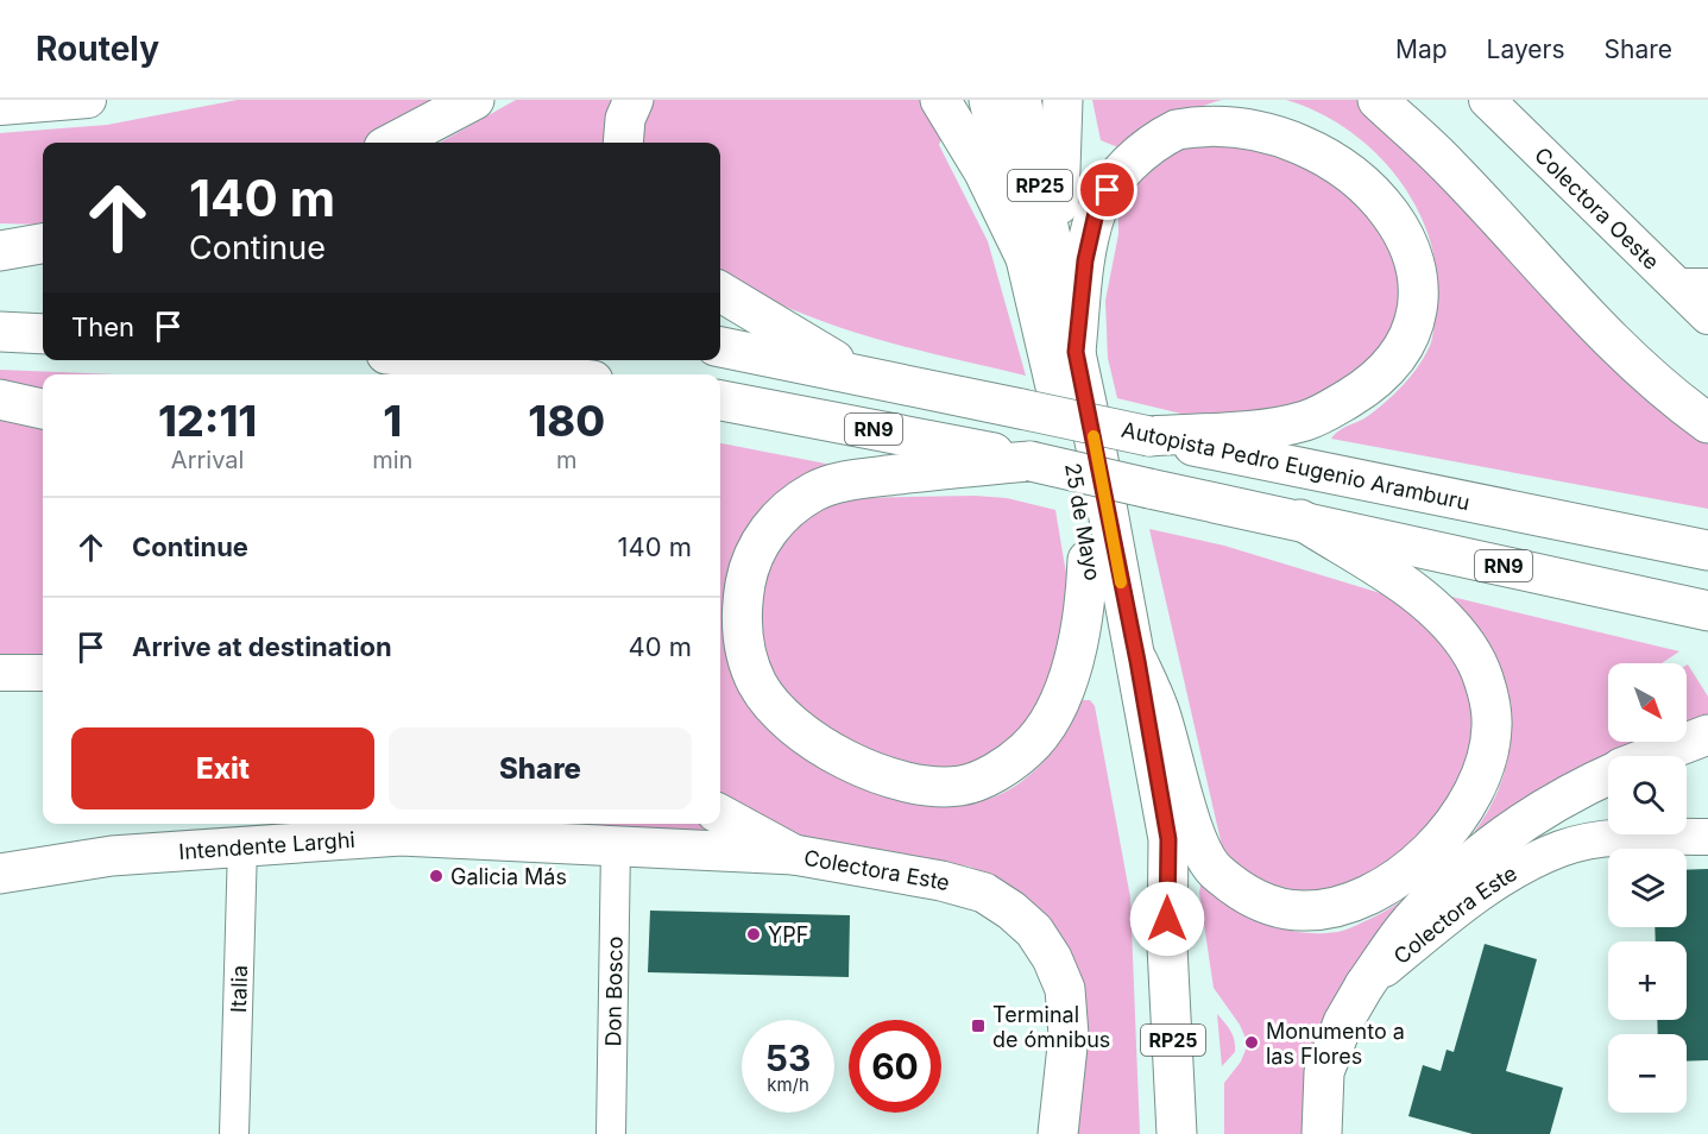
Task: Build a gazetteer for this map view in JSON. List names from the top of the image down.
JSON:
{
  "streets": {
    "main road": [
      "RP25",
      "RN9",
      "Autopista Pedro Eugenio Aramburu",
      "25 de Mayo",
      "Intendente Larghi",
      "Colectora Este"
    ],
    "street": ["Colectora Oeste", "Italia", "Don Bosco"]
  },
  "crossings": [
    ["Intendente Larghi", "Colectora Este"],
    ["Intendente Larghi", "Italia"],
    ["Intendente Larghi", "Don Bosco"]
  ],
  "places": {
    "other": ["Galicia Más", "YPF", "Monumento a las Flores"],
    "transit": ["Terminal de ómnibus"]
  },
  "north": "bottom right",
  "page": {
    "header": "Routely",
    "nav": ["Map", "Layers", "Share"],
    "turn": ["140 m", "Continue"],
    "then": "Then",
    "eta": [
      "12:11",
      "Arrival",
      "1",
      "min",
      "180",
      "m"
    ],
    "list": [
      {
        "name": "Continue",
        "value": "140 m"
      },
      {
        "name": "Arrive at destination",
        "value": "40 m"
      }
    ],
    "map_buttons": ["+", "−"],
    "buttons": ["Exit", "Share"],
    "speed": "53 km/h",
    "limit": "60"
  }
}
